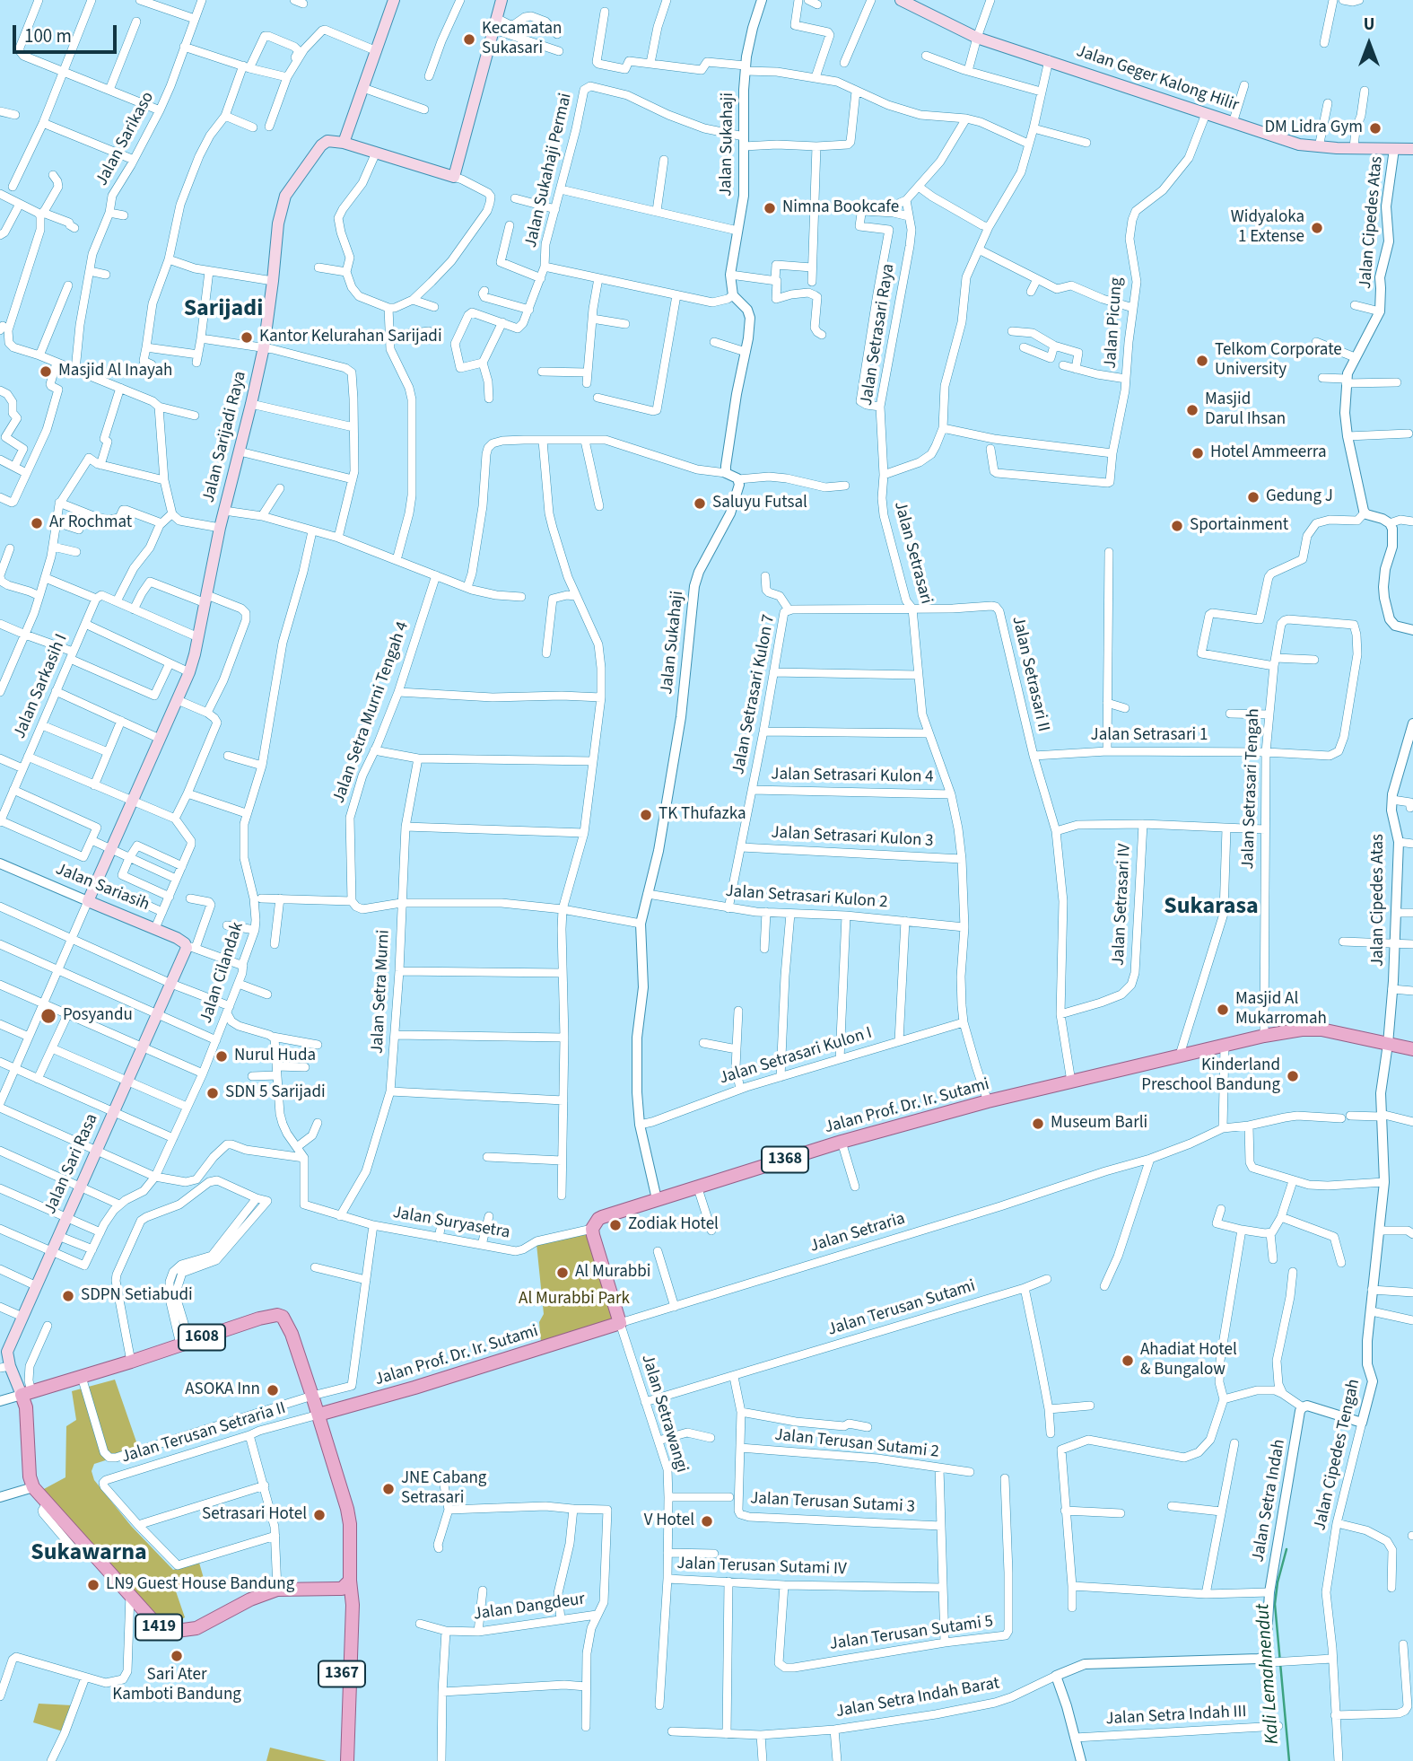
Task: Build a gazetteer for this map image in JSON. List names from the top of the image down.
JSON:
{
  "streets": {
    "main road": [
      "Jalan Geger Kalong Hilir",
      "Jalan Sarijadi Raya",
      "Jalan Sariasih",
      "Jalan Prof. Dr. Ir. Sutami",
      "1368",
      "Jalan Sari Rasa",
      "1608",
      "1419",
      "1367"
    ],
    "street": [
      "Jalan Sarikaso",
      "Jalan Sukahaji",
      "Jalan Sukahaji Permai",
      "Jalan Cipedes Atas",
      "Jalan Picung",
      "Jalan Setrasari Raya",
      "Jalan Setrasari",
      "Jalan Setrasari II",
      "Jalan Sarkasih I",
      "Jalan Setrasari Kulon 7",
      "Jalan Setra Murni Tengah 4",
      "Jalan Setrasari 1",
      "Jalan Setrasari Kulon 4",
      "Jalan Setrasari Tengah",
      "Jalan Setrasari Kulon 3",
      "Jalan Setrasari Kulon 2",
      "Jalan Setrasari IV",
      "Jalan Cilandak",
      "Jalan Setra Murni",
      "Jalan Setrasari Kulon I",
      "Jalan Suryasetra",
      "Jalan Setraria",
      "Jalan Terusan Sutami",
      "Jalan Setrawangi",
      "Jalan Terusan Setraria II",
      "Jalan Terusan Sutami 2",
      "Jalan Cipedes Tengah",
      "Jalan Setra Indah",
      "Jalan Terusan Sutami 3",
      "Jalan Terusan Sutami IV",
      "Jalan Dangdeur",
      "Jalan Terusan Sutami 5",
      "Jalan Setra Indah Barat",
      "Jalan Setra Indah III"
    ]
  },
  "crossings": [
    ["Jalan Geger Kalong Hilir", "Jalan Cipedes Atas"],
    ["Jalan Geger Kalong Hilir", "Jalan Picung"],
    ["Jalan Sukahaji", "Jalan Sukahaji Permai"],
    ["Jalan Sukahaji", "Jalan Setrasari Kulon 2"],
    ["Jalan Sukahaji", "Jalan Setrasari Kulon I"],
    ["Jalan Sukahaji", "Jalan Prof. Dr. Ir. Sutami"],
    ["Jalan Cipedes Atas", "Jalan Prof. Dr. Ir. Sutami"],
    ["Jalan Cipedes Atas", "Jalan Cipedes Tengah"],
    ["Jalan Setrasari Raya", "Jalan Setrasari"],
    ["Jalan Sarijadi Raya", "Jalan Sariasih"],
    ["Jalan Setrasari", "Jalan Setrasari II"],
    ["Jalan Setrasari", "Jalan Setrasari Kulon 7"],
    ["Jalan Setrasari", "Jalan Setrasari Kulon 4"],
    ["Jalan Setrasari", "Jalan Setrasari Kulon 3"],
    ["Jalan Setrasari", "Jalan Setrasari Kulon 2"],
    ["Jalan Setrasari", "Jalan Setrasari Kulon I"],
    ["Jalan Setrasari", "Jalan Prof. Dr. Ir. Sutami"],
    ["Jalan Setrasari II", "Jalan Setrasari Kulon 7"],
    ["Jalan Setrasari II", "Jalan Setrasari 1"],
    ["Jalan Setrasari II", "Jalan Setrasari IV"],
    ["Jalan Setrasari II", "Jalan Prof. Dr. Ir. Sutami"],
    ["Jalan Setrasari Kulon 7", "Jalan Setrasari Kulon 4"],
    ["Jalan Setrasari Kulon 7", "Jalan Setrasari Kulon 3"],
    ["Jalan Setrasari Kulon 7", "Jalan Setrasari Kulon 2"],
    ["Jalan Setrasari 1", "Jalan Setrasari Tengah"],
    ["Jalan Setrasari Tengah", "Jalan Prof. Dr. Ir. Sutami"],
    ["Jalan Sariasih", "Jalan Sari Rasa"],
    ["Jalan Setra Murni", "Jalan Suryasetra"],
    ["Jalan Prof. Dr. Ir. Sutami", "Jalan Suryasetra"],
    ["Jalan Prof. Dr. Ir. Sutami", "Jalan Setraria"],
    ["Jalan Prof. Dr. Ir. Sutami", "1608"],
    ["Jalan Prof. Dr. Ir. Sutami", "Jalan Setrawangi"],
    ["Jalan Prof. Dr. Ir. Sutami", "Jalan Terusan Setraria II"],
    ["Jalan Prof. Dr. Ir. Sutami", "Jalan Cipedes Tengah"],
    ["Jalan Prof. Dr. Ir. Sutami", "1367"],
    ["Jalan Sari Rasa", "1608"],
    ["Jalan Setraria", "Jalan Setrawangi"],
    ["Jalan Setraria", "Jalan Cipedes Tengah"],
    ["Jalan Terusan Sutami", "Jalan Setrawangi"],
    ["1608", "Jalan Terusan Setraria II"],
    ["1608", "1367"],
    ["Jalan Setrawangi", "Jalan Terusan Sutami IV"],
    ["Jalan Terusan Setraria II", "1367"],
    ["Jalan Terusan Sutami 2", "Jalan Terusan Sutami 3"],
    ["Jalan Setra Indah", "Jalan Setra Indah Barat"],
    ["Jalan Terusan Sutami IV", "Jalan Terusan Sutami 5"],
    ["1419", "1367"]
  ],
  "districts": ["Sarijadi", "Sukarasa", "Sukawarna"],
  "water": ["Kali Lemahnendut"],
  "parks": ["Al Murabbi Park"],
  "places": [
    "Kecamatan Sukasari",
    "DM Lidra Gym",
    "Nimna Bookcafe",
    "Widyaloka 1 Extense",
    "Kantor Kelurahan Sarijadi",
    "Telkom Corporate University",
    "Masjid Al Inayah",
    "Masjid Darul Ihsan",
    "Hotel Ammeerra",
    "Gedung J",
    "Saluyu Futsal",
    "Ar Rochmat",
    "Sportainment",
    "TK Thufazka",
    "Masjid Al Mukarromah",
    "Posyandu",
    "Nurul Huda",
    "Kinderland Preschool Bandung",
    "SDN 5 Sarijadi",
    "Museum Barli",
    "Zodiak Hotel",
    "Al Murabbi",
    "SDPN Setiabudi",
    "Ahadiat Hotel & Bungalow",
    "ASOKA Inn",
    "JNE Cabang Setrasari",
    "Setrasari Hotel",
    "V Hotel",
    "LN9 Guest House Bandung",
    "Sari Ater Kamboti Bandung"
  ],
  "scale_bar": "100 m",
  "north": "top"
}
